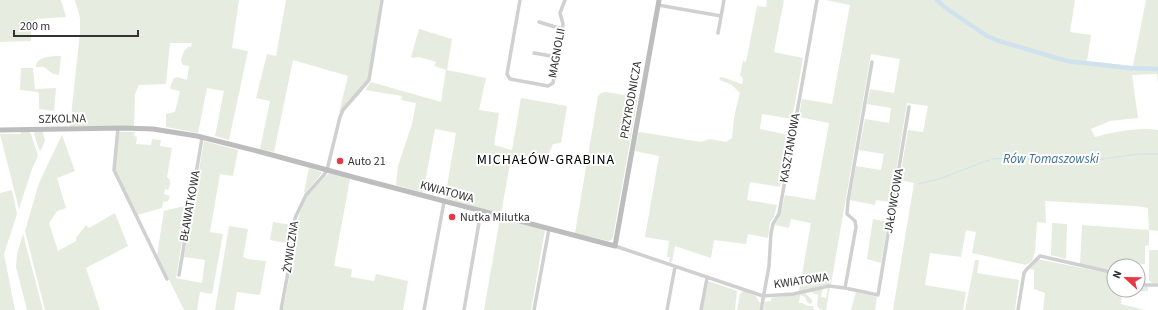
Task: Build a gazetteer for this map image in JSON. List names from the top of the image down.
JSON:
{
  "streets": {
    "street": [
      "MAGNOLII",
      "PRZYRODNICZA",
      "SZKOLNA",
      "KASZTANOWA",
      "KWIATOWA",
      "JAŁOWCOWA",
      "BŁAWATKOWA",
      "ŻYWICZNA"
    ]
  },
  "crossings": [
    ["PRZYRODNICZA", "KWIATOWA"],
    ["SZKOLNA", "KWIATOWA"],
    ["KASZTANOWA", "KWIATOWA"],
    ["KWIATOWA", "JAŁOWCOWA"],
    ["KWIATOWA", "BŁAWATKOWA"],
    ["KWIATOWA", "ŻYWICZNA"]
  ],
  "districts": ["MICHAŁÓW-GRABINA"],
  "water": ["Rów Tomaszowski"],
  "places": ["Auto 21", "Nutka Milutka"],
  "scale_bar": "200 m",
  "north": "left"
}
